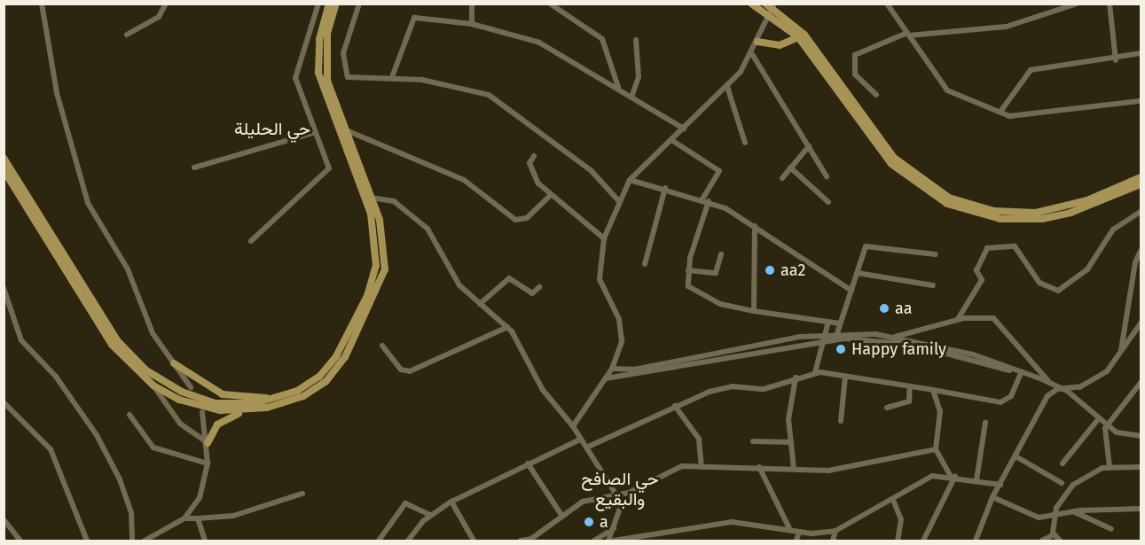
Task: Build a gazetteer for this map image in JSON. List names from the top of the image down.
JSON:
{
  "districts": ["حي الحليلة", "حي الصافح والبقيع"],
  "places": [
    "aa2",
    "aa",
    "Happy family",
    "a"
  ]
}
